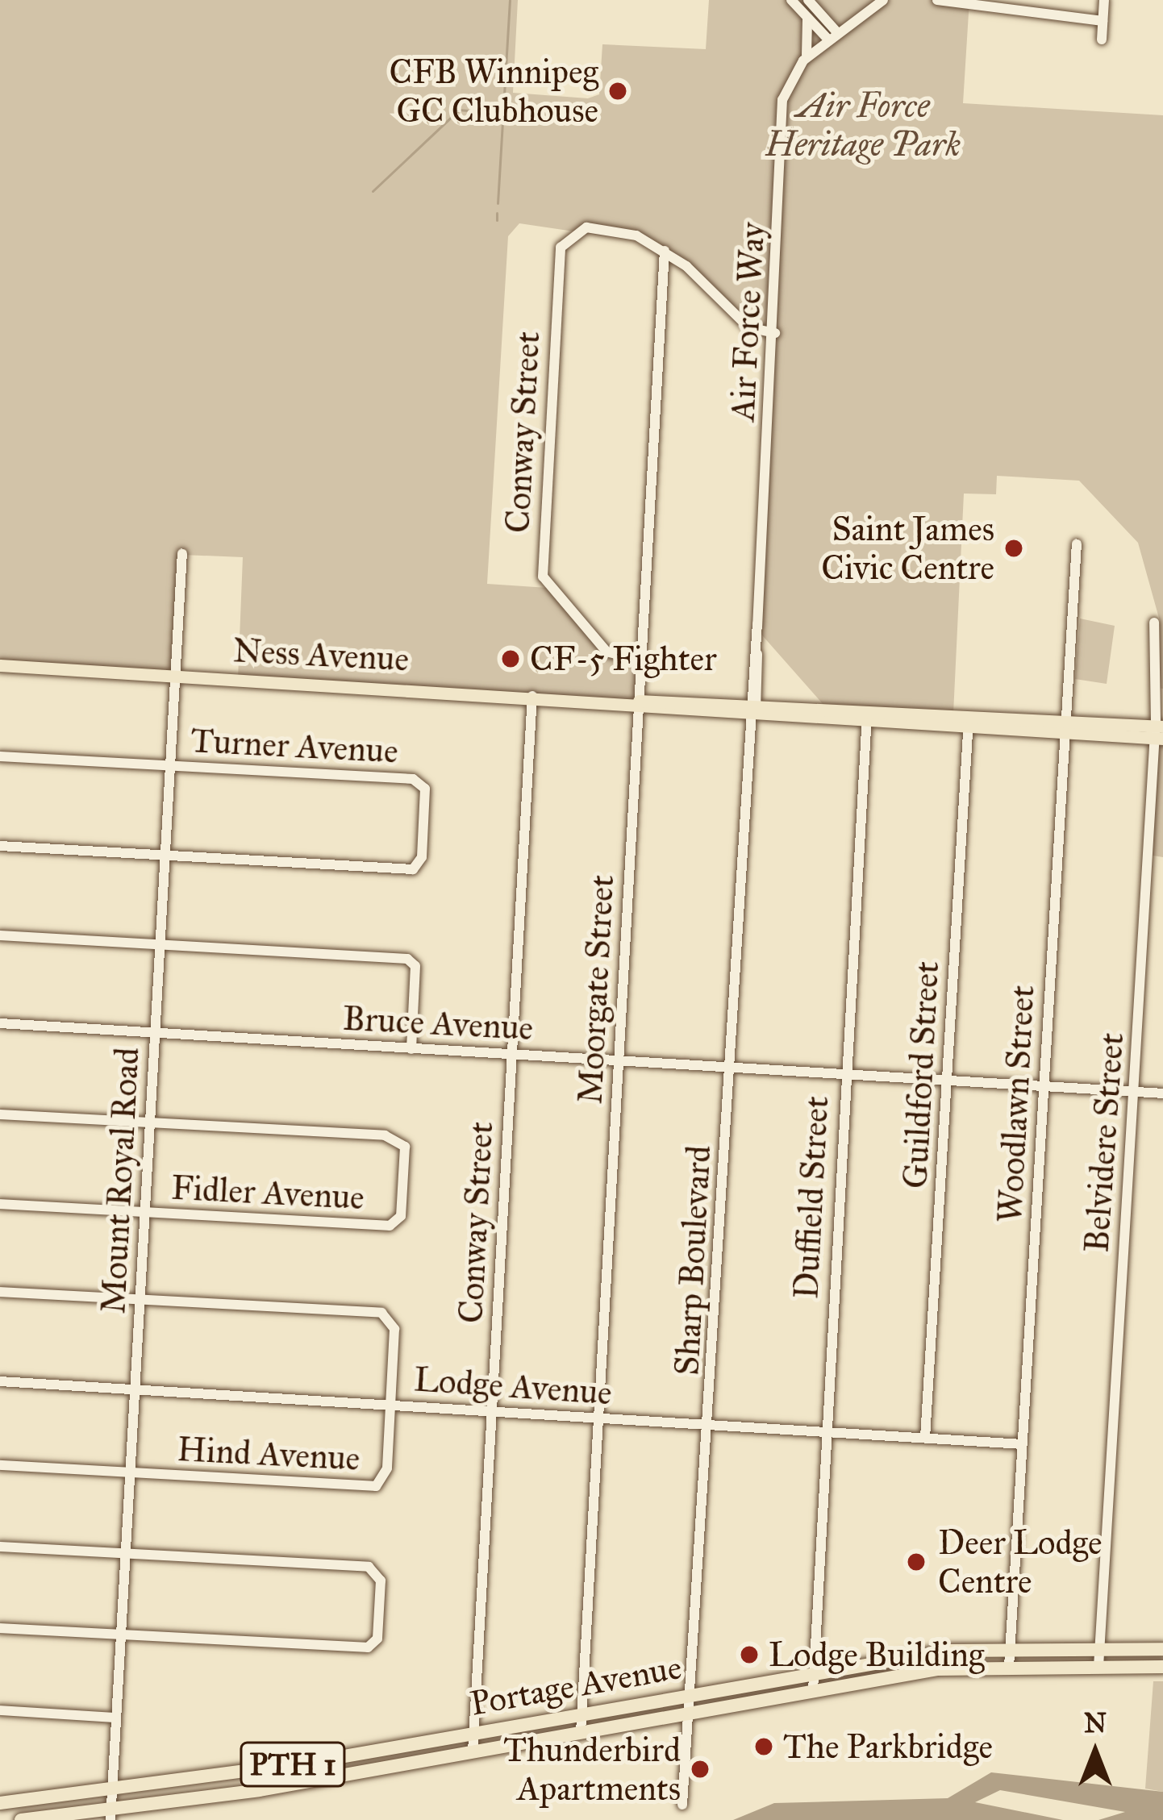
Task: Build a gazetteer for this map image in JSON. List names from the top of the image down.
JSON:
{
  "streets": {
    "highway": ["Portage Avenue", "PTH 1"],
    "main road": ["Ness Avenue"],
    "street": [
      "Air Force Way",
      "Conway Street",
      "Turner Avenue",
      "Moorgate Street",
      "Bruce Avenue",
      "Guildford Street",
      "Woodlawn Street",
      "Belvidere Street",
      "Mount Royal Road",
      "Fidler Avenue",
      "Duffield Street",
      "Sharp Boulevard",
      "Lodge Avenue",
      "Hind Avenue"
    ]
  },
  "crossings": [
    ["Air Force Way", "Ness Avenue"],
    ["Air Force Way", "Sharp Boulevard"],
    ["Conway Street", "Ness Avenue"],
    ["Conway Street", "Moorgate Street"],
    ["Conway Street", "Bruce Avenue"],
    ["Conway Street", "Lodge Avenue"],
    ["Conway Street", "Portage Avenue"],
    ["Ness Avenue", "Moorgate Street"],
    ["Ness Avenue", "Guildford Street"],
    ["Ness Avenue", "Woodlawn Street"],
    ["Ness Avenue", "Belvidere Street"],
    ["Ness Avenue", "Mount Royal Road"],
    ["Ness Avenue", "Duffield Street"],
    ["Ness Avenue", "Sharp Boulevard"],
    ["Turner Avenue", "Mount Royal Road"],
    ["Moorgate Street", "Bruce Avenue"],
    ["Moorgate Street", "Lodge Avenue"],
    ["Moorgate Street", "Portage Avenue"],
    ["Bruce Avenue", "Guildford Street"],
    ["Bruce Avenue", "Woodlawn Street"],
    ["Bruce Avenue", "Belvidere Street"],
    ["Bruce Avenue", "Mount Royal Road"],
    ["Bruce Avenue", "Duffield Street"],
    ["Bruce Avenue", "Sharp Boulevard"],
    ["Guildford Street", "Lodge Avenue"],
    ["Woodlawn Street", "Lodge Avenue"],
    ["Woodlawn Street", "Portage Avenue"],
    ["Belvidere Street", "Portage Avenue"],
    ["Mount Royal Road", "Fidler Avenue"],
    ["Mount Royal Road", "Lodge Avenue"],
    ["Mount Royal Road", "Hind Avenue"],
    ["Mount Royal Road", "Portage Avenue"],
    ["Duffield Street", "Lodge Avenue"],
    ["Duffield Street", "Portage Avenue"],
    ["Sharp Boulevard", "Lodge Avenue"],
    ["Sharp Boulevard", "Portage Avenue"],
    ["Lodge Avenue", "Hind Avenue"]
  ],
  "parks": ["Air Force Heritage Park"],
  "places": [
    "CFB Winnipeg GC Clubhouse",
    "Saint James Civic Centre",
    "CF-5 Fighter",
    "Deer Lodge Centre",
    "Lodge Building",
    "The Parkbridge",
    "Thunderbird Apartments"
  ],
  "north": "top"
}
